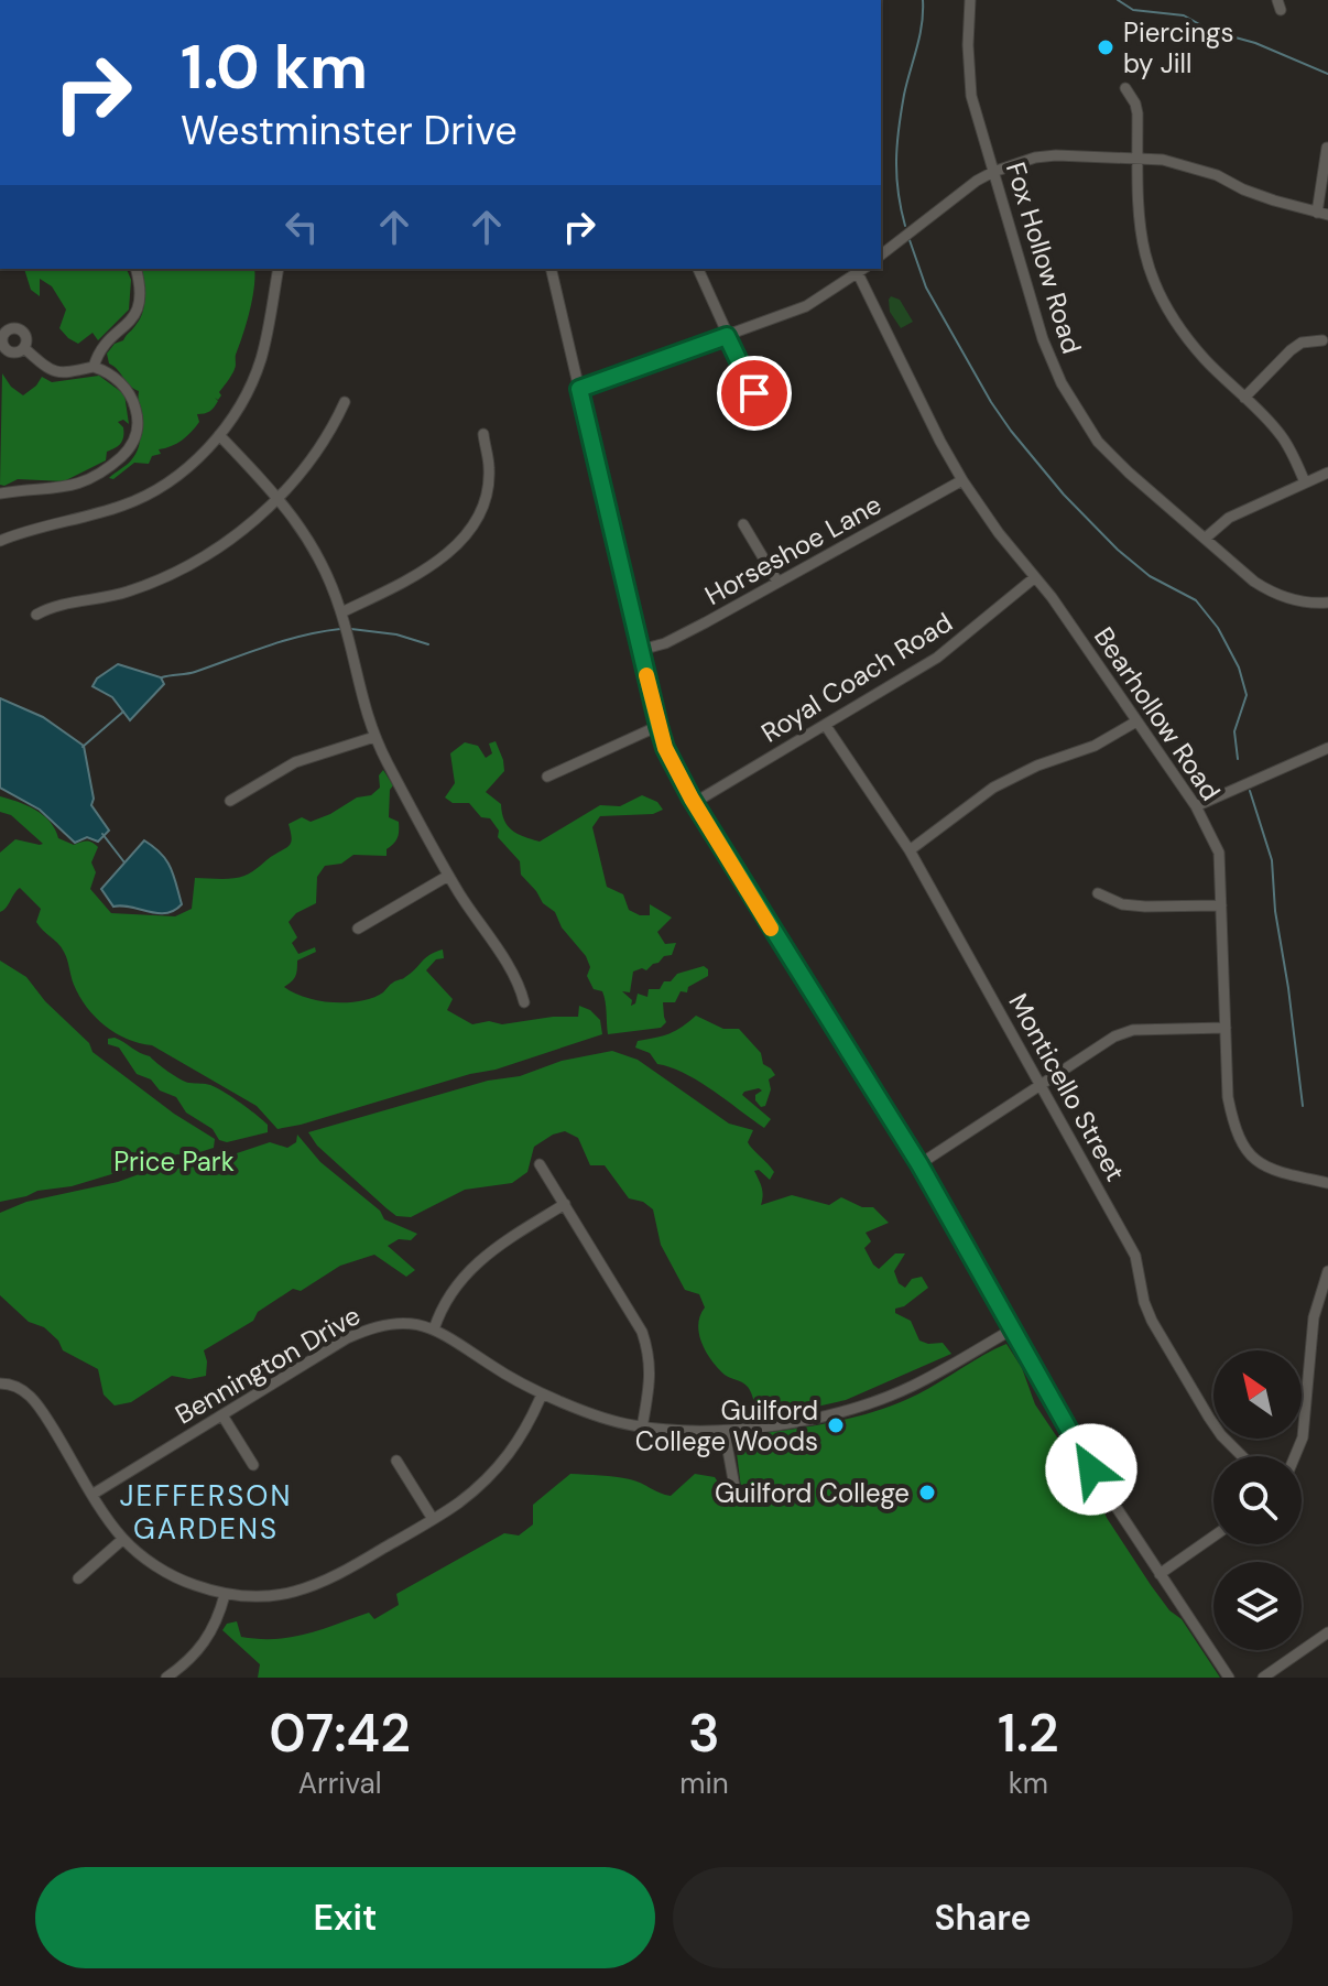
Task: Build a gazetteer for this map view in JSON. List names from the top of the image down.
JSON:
{
  "streets": {
    "street": [
      "Fox Hollow Road",
      "Horseshoe Lane",
      "Royal Coach Road",
      "Bearhollow Road",
      "Monticello Street",
      "Bennington Drive"
    ]
  },
  "crossings": [
    ["Horseshoe Lane", "Bearhollow Road"],
    ["Royal Coach Road", "Bearhollow Road"],
    ["Royal Coach Road", "Monticello Street"]
  ],
  "districts": ["JEFFERSON GARDENS"],
  "parks": ["Price Park"],
  "places": ["Piercings by Jill", "Guilford College Woods", "Guilford College"],
  "north": "top left",
  "page": {
    "turn": ["1.0 km", "Westminster Drive"],
    "eta": [
      "07:42",
      "Arrival",
      "3",
      "min",
      "1.2",
      "km"
    ],
    "buttons": ["Exit", "Share"]
  }
}
